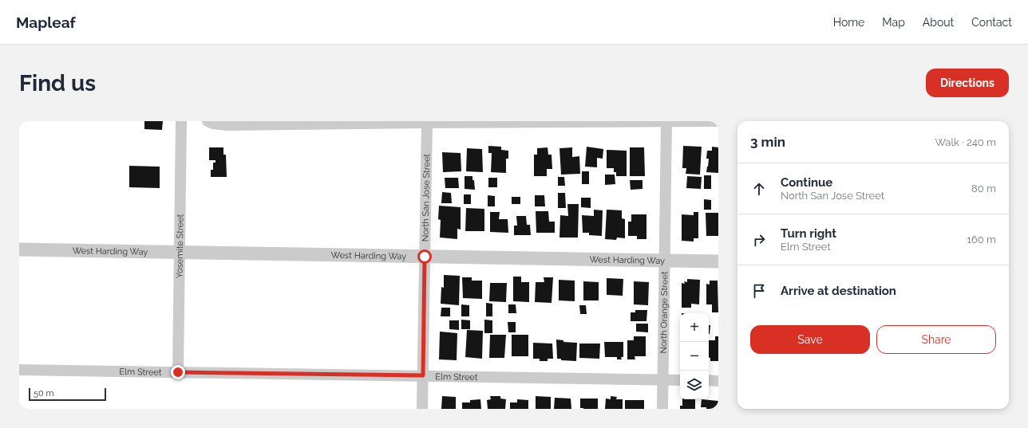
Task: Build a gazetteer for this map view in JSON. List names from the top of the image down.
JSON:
{
  "streets": {
    "street": [
      "North San Jose Street",
      "Yosemite Street",
      "West Harding Way",
      "North Orange Street",
      "Elm Street"
    ]
  },
  "crossings": [
    ["North San Jose Street", "West Harding Way"],
    ["North San Jose Street", "Elm Street"],
    ["Yosemite Street", "West Harding Way"],
    ["Yosemite Street", "Elm Street"],
    ["West Harding Way", "North Orange Street"],
    ["North Orange Street", "Elm Street"]
  ],
  "scale_bar": "50 m",
  "page": {
    "header": "Mapleaf",
    "nav": [
      "Home",
      "Map",
      "About",
      "Contact"
    ],
    "buttons": [
      "Directions",
      ["Save", "Share"]
    ],
    "title": "Find us",
    "heading": ["3 min", "Walk · 240 m"],
    "list": [
      ["Continue", "North San Jose Street", "80 m"],
      ["Turn right", "Elm Street", "160 m"],
      "Arrive at destination"
    ],
    "map_buttons": ["+", "−"],
    "scale": "50 m"
  }
}
